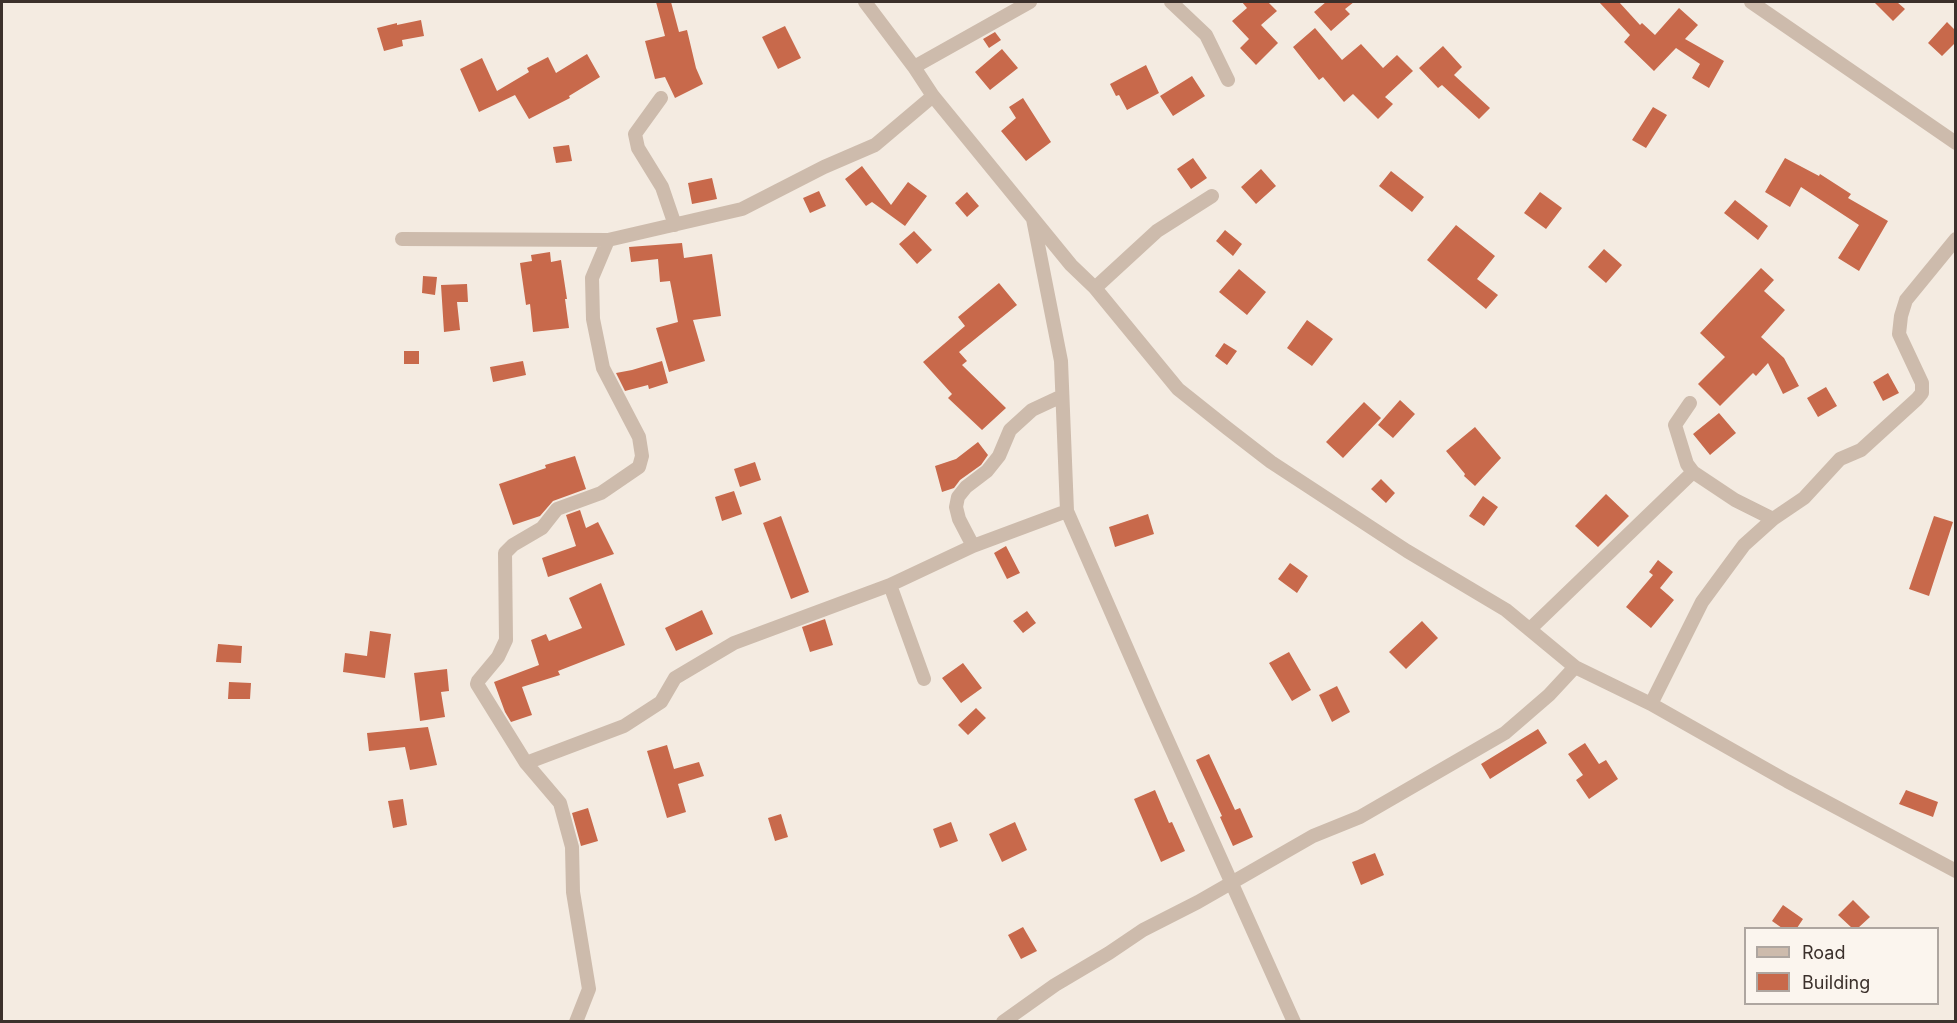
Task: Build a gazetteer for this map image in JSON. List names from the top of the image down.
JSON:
{
  "legend": ["Road", "Building"]
}
